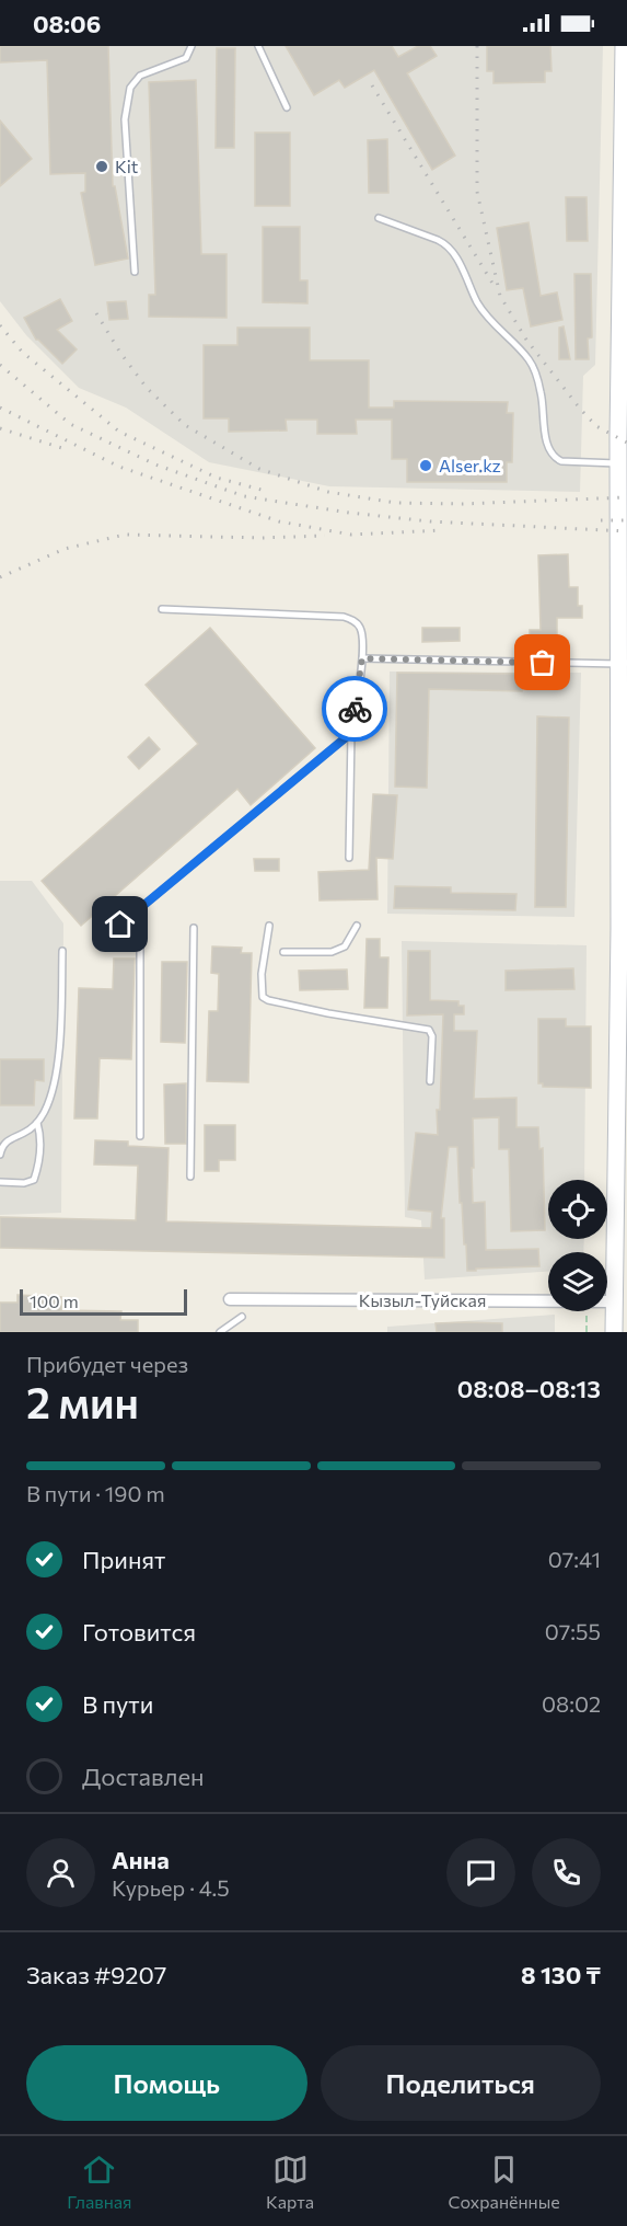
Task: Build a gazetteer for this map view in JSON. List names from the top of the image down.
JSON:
{
  "streets": {
    "street": ["Кызыл-Туйская"]
  },
  "places": ["Kit", "Alser.kz"],
  "scale_bar": "100 m",
  "page": {
    "status": "08:06",
    "scale": "100 m",
    "heading": ["2 мин", "Прибудет через", "08:08–08:13"],
    "panel": [
      "Анна",
      "Курьер · 4.5",
      "Заказ #9207",
      "8 130 ₸"
    ],
    "bar": "В пути · 190 m",
    "list": [
      ["Принят", "07:41"],
      ["Готовится", "07:55"],
      ["В пути", "08:02"],
      "Доставлен"
    ],
    "buttons": ["Помощь", "Поделиться"],
    "tabs": ["Главная", "Карта", "Сохранённые"]
  }
}
